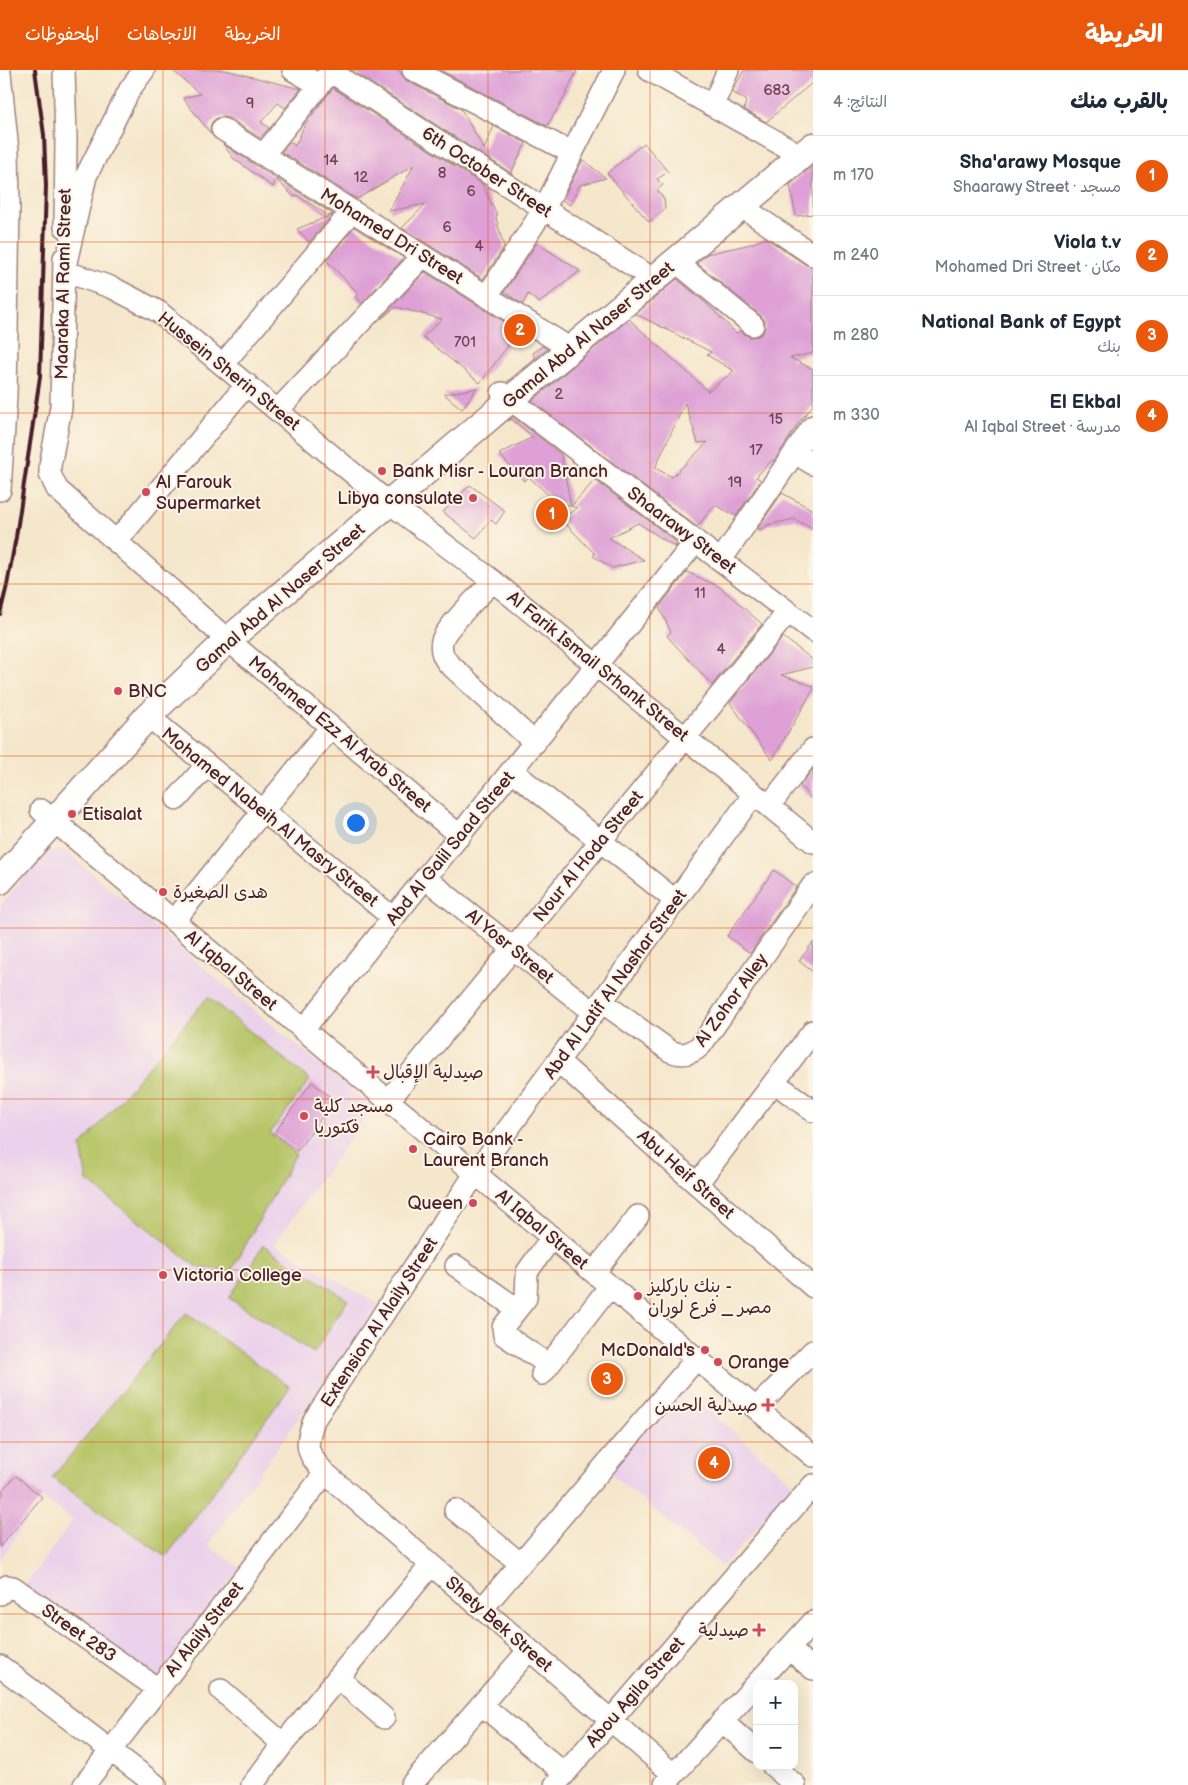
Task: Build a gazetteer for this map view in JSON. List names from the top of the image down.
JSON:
{
  "streets": {
    "main road": ["Gamal Abd Al Naser Street"],
    "street": [
      "6th October Street",
      "Mohamed Dri Street",
      "Maaraka Al Raml Street",
      "Hussein Sherin Street",
      "Shaarawy Street",
      "Al Farik Ismail Srhank Street",
      "Mohamed Ezz Al Arab Street",
      "Mohamed Nabeih Al Masry Street",
      "Abd Al Galil Saad Street",
      "Nour Al Hoda Street",
      "Al Yosr Street",
      "Al Iqbal Street",
      "Abd Al Latif Al Nashar Street",
      "Al Zohor Alley",
      "Abu Heif Street",
      "Extension Al Alaily Street",
      "Shety Bek Street",
      "Al Alaily Street",
      "Street 283",
      "Abou Agila Street"
    ]
  },
  "crossings": [
    ["6th October Street", "Gamal Abd Al Naser Street"],
    ["Mohamed Dri Street", "Gamal Abd Al Naser Street"],
    ["Maaraka Al Raml Street", "Hussein Sherin Street"],
    ["Maaraka Al Raml Street", "Mohamed Ezz Al Arab Street"],
    ["Gamal Abd Al Naser Street", "Hussein Sherin Street"],
    ["Gamal Abd Al Naser Street", "Shaarawy Street"],
    ["Gamal Abd Al Naser Street", "Al Farik Ismail Srhank Street"],
    ["Gamal Abd Al Naser Street", "Mohamed Ezz Al Arab Street"],
    ["Gamal Abd Al Naser Street", "Mohamed Nabeih Al Masry Street"],
    ["Gamal Abd Al Naser Street", "Al Iqbal Street"],
    ["Hussein Sherin Street", "Al Farik Ismail Srhank Street"],
    ["Shaarawy Street", "Abd Al Galil Saad Street"],
    ["Shaarawy Street", "Nour Al Hoda Street"],
    ["Al Farik Ismail Srhank Street", "Abd Al Galil Saad Street"],
    ["Al Farik Ismail Srhank Street", "Nour Al Hoda Street"],
    ["Al Farik Ismail Srhank Street", "Abd Al Latif Al Nashar Street"],
    ["Mohamed Ezz Al Arab Street", "Abd Al Galil Saad Street"],
    ["Mohamed Nabeih Al Masry Street", "Abd Al Galil Saad Street"],
    ["Abd Al Galil Saad Street", "Al Yosr Street"],
    ["Abd Al Galil Saad Street", "Al Iqbal Street"],
    ["Nour Al Hoda Street", "Al Yosr Street"],
    ["Nour Al Hoda Street", "Al Iqbal Street"],
    ["Al Yosr Street", "Abd Al Latif Al Nashar Street"],
    ["Al Yosr Street", "Al Zohor Alley"],
    ["Al Iqbal Street", "Abd Al Latif Al Nashar Street"],
    ["Al Iqbal Street", "Extension Al Alaily Street"],
    ["Abd Al Latif Al Nashar Street", "Al Zohor Alley"],
    ["Abd Al Latif Al Nashar Street", "Abu Heif Street"],
    ["Abd Al Latif Al Nashar Street", "Extension Al Alaily Street"],
    ["Extension Al Alaily Street", "Shety Bek Street"],
    ["Extension Al Alaily Street", "Al Alaily Street"],
    ["Shety Bek Street", "Al Alaily Street"],
    ["Shety Bek Street", "Abou Agila Street"],
    ["Al Alaily Street", "Street 283"]
  ],
  "places": {
    "other": [
      "Bank Misr - Louran Branch",
      "Al Farouk Supermarket",
      "Libya consulate",
      "BNC",
      "Etisalat",
      "هدى الصغيرة",
      "مسجد كلية فكتوريا",
      "Cairo Bank - Laurent Branch",
      "Queen",
      "Victoria College",
      "بنك باركليز - مصر _ فرع لوران",
      "McDonald's",
      "Orange"
    ],
    "health": ["صيدلية الإقبال", "صيدلية الحسن", "صيدلية"]
  },
  "house_numbers": [
    "683",
    "9",
    "14",
    "8",
    "12",
    "6",
    "6",
    "4",
    "701",
    "2",
    "15",
    "17",
    "19",
    "11",
    "4"
  ],
  "page": {
    "header": "الخريطة",
    "nav": ["الخريطة", "الاتجاهات", "المحفوظات"],
    "heading": ["بالقرب منك", "النتائج: 4"],
    "list": [
      {
        "mark": "1",
        "name": "Sha'arawy Mosque",
        "note": "مسجد · Shaarawy Street",
        "value": "170 m"
      },
      {
        "mark": "2",
        "name": "Viola t.v",
        "note": "مكان · Mohamed Dri Street",
        "value": "240 m"
      },
      {
        "mark": "3",
        "name": "National Bank of Egypt",
        "note": "بنك",
        "value": "280 m"
      },
      {
        "mark": "4",
        "name": "El Ekbal",
        "note": "مدرسة · Al Iqbal Street",
        "value": "330 m"
      }
    ],
    "pins": [
      "2",
      "1",
      "3",
      "4"
    ],
    "map_buttons": ["+", "−"]
  }
}
